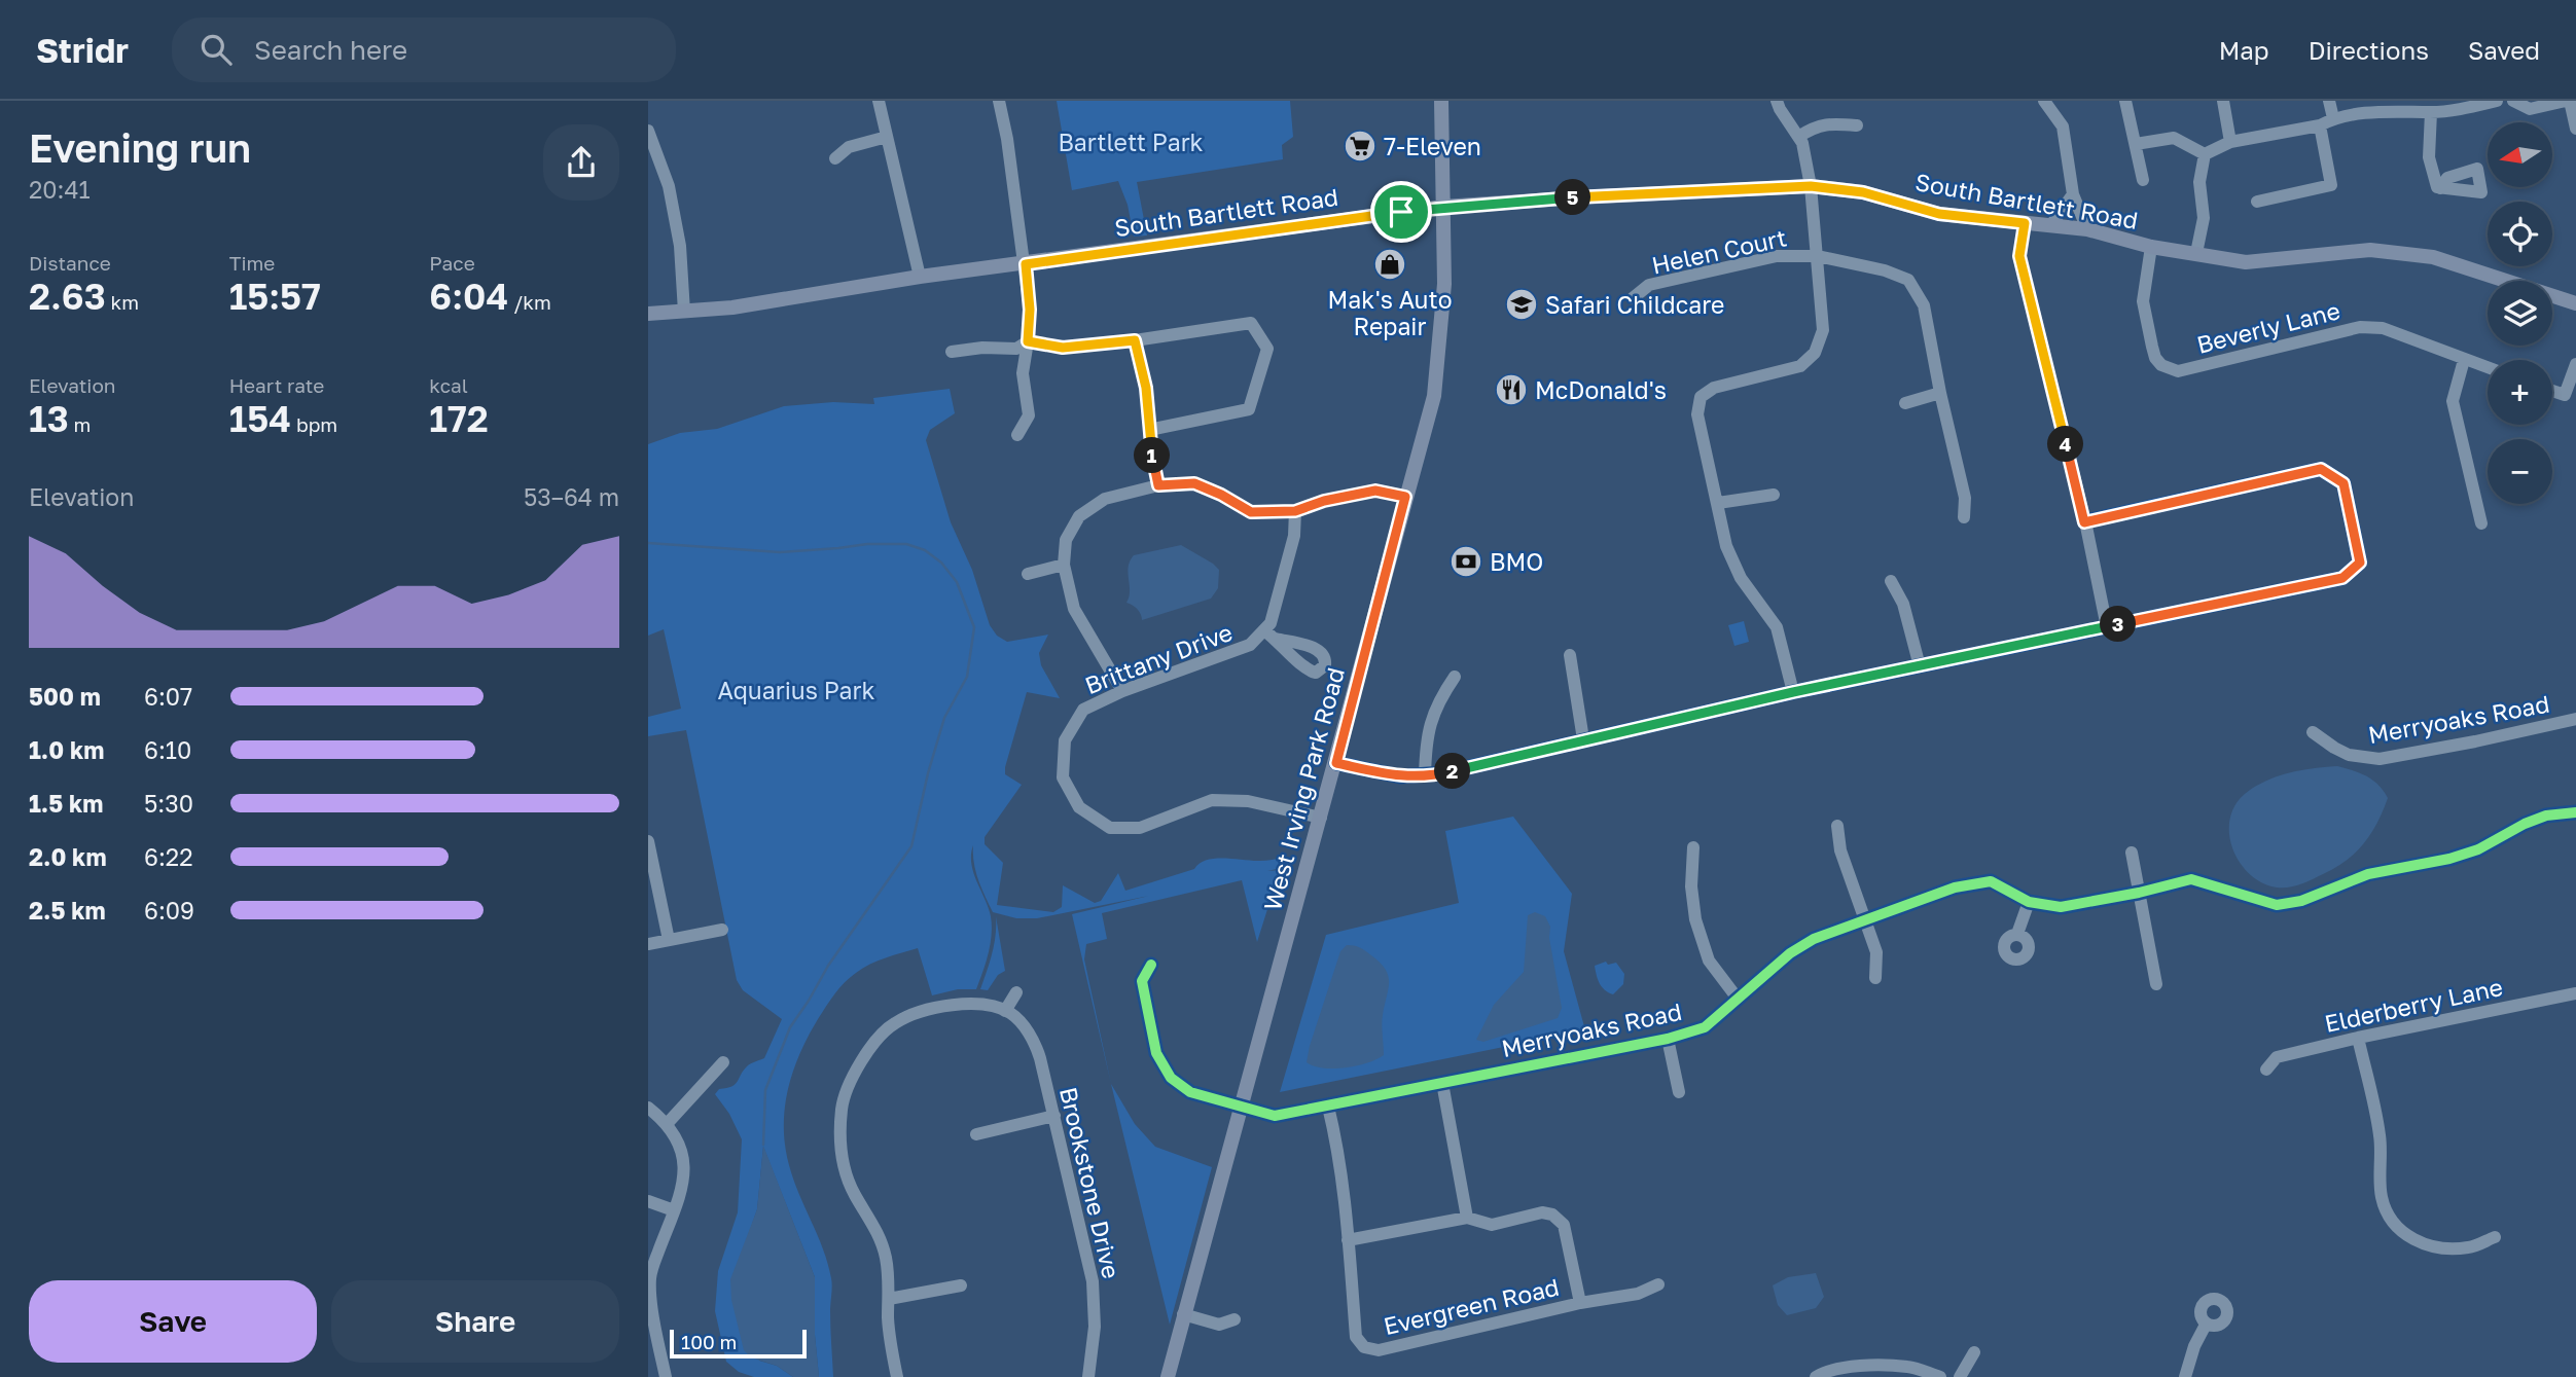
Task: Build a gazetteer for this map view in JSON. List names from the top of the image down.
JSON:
{
  "streets": {
    "main road": ["South Bartlett Road", "West Irving Park Road"],
    "street": [
      "Helen Court",
      "Beverly Lane",
      "Brittany Drive",
      "Merryoaks Road",
      "Elderberry Lane",
      "Brookstone Drive",
      "Evergreen Road"
    ]
  },
  "crossings": [
    ["South Bartlett Road", "Beverly Lane"],
    ["South Bartlett Road", "West Irving Park Road"],
    ["Brittany Drive", "West Irving Park Road"],
    ["Merryoaks Road", "West Irving Park Road"],
    ["Merryoaks Road", "Evergreen Road"]
  ],
  "parks": ["Bartlett Park", "Aquarius Park"],
  "places": {
    "supermarket": ["7-Eleven"],
    "shop": ["Mak's Auto Repair"],
    "school or university": ["Safari Childcare"],
    "restaurant": ["McDonald's"],
    "bank": ["BMO"]
  },
  "scale_bar": "100 m",
  "north": "left",
  "page": {
    "header": "Stridr",
    "search": "Search here",
    "nav": ["Map", "Directions", "Saved"],
    "heading": ["Evening run", "20:41"],
    "map_buttons": ["+", "−"],
    "pins": [
      "5",
      "4",
      "1",
      "3",
      "2"
    ],
    "stats": [
      ["Distance", "2.63 km"],
      ["Time", "15:57"],
      ["Pace", "6:04 /km"],
      ["Elevation", "13 m"],
      ["Heart rate", "154 bpm"],
      ["kcal", "172"]
    ],
    "chart": ["Elevation", "53–64 m"],
    "list": [
      {
        "name": "500 m",
        "note": "6:07"
      },
      {
        "name": "1.0 km",
        "note": "6:10"
      },
      {
        "name": "1.5 km",
        "note": "5:30"
      },
      {
        "name": "2.0 km",
        "note": "6:22"
      },
      {
        "name": "2.5 km",
        "note": "6:09"
      }
    ],
    "buttons": ["Save", "Share"],
    "scale": "100 m"
  }
}
